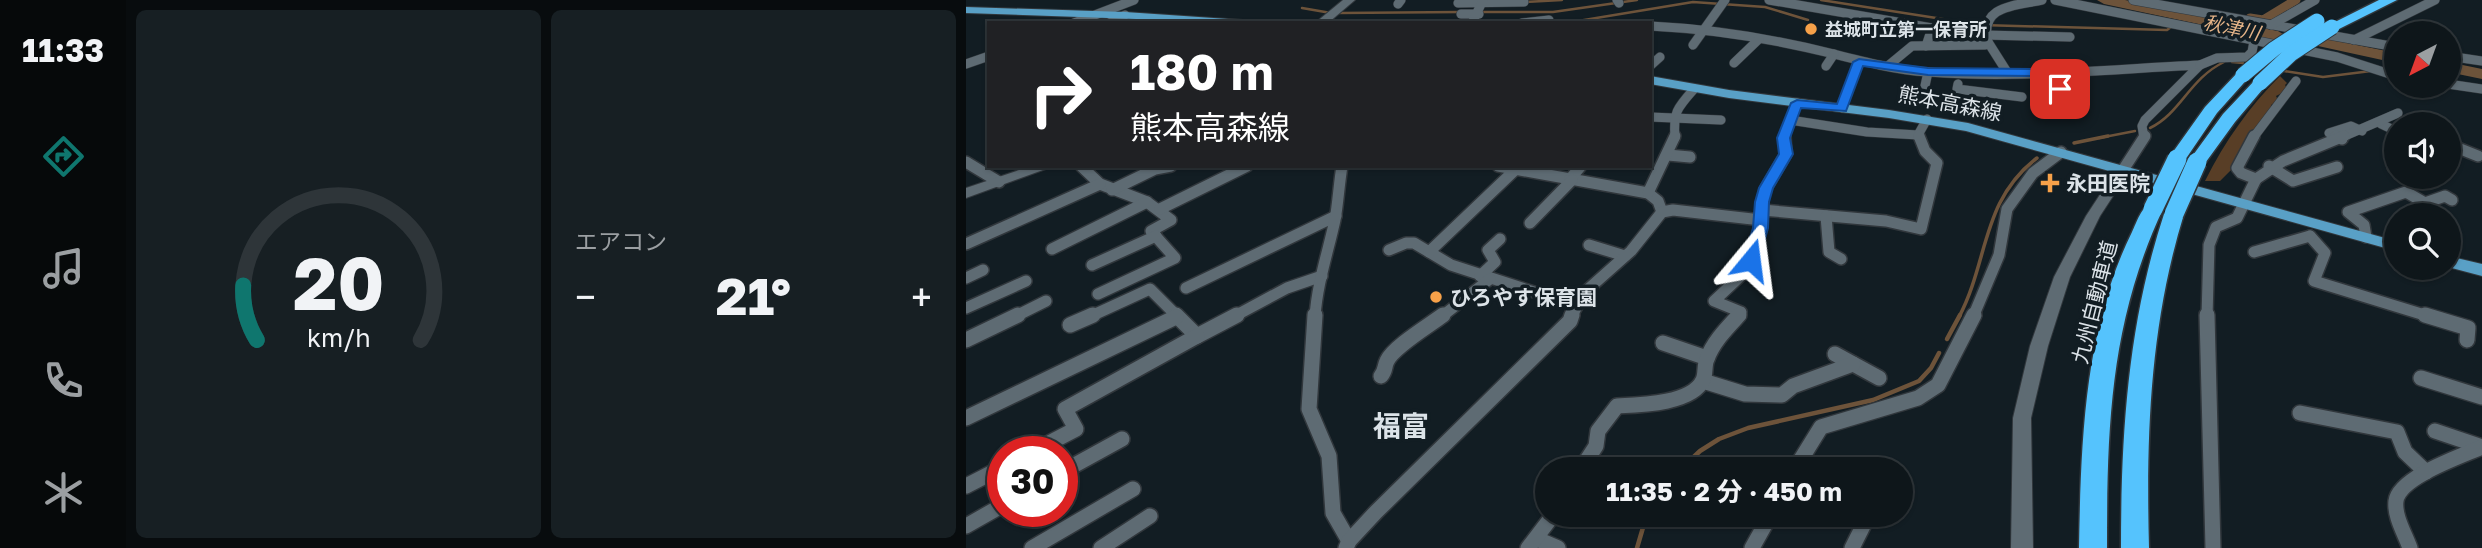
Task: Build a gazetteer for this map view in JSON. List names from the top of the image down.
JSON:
{
  "streets": {
    "highway": ["九州自動車道"],
    "main road": ["熊本高森線"]
  },
  "districts": ["福富"],
  "water": ["秋津川"],
  "places": {
    "other": ["益城町立第一保育所", "ひろやす保育園"],
    "health": ["永田医院"]
  },
  "north": "bottom left",
  "page": {
    "tabs": "11:33",
    "tile": "エアコン",
    "turn": ["180 m", "熊本高森線"],
    "heat": ["−", "21°", "+"],
    "limit": "30",
    "trip": "11:35 · 2 分 · 450 m",
    "gauge": ["20", "km/h"]
  }
}
